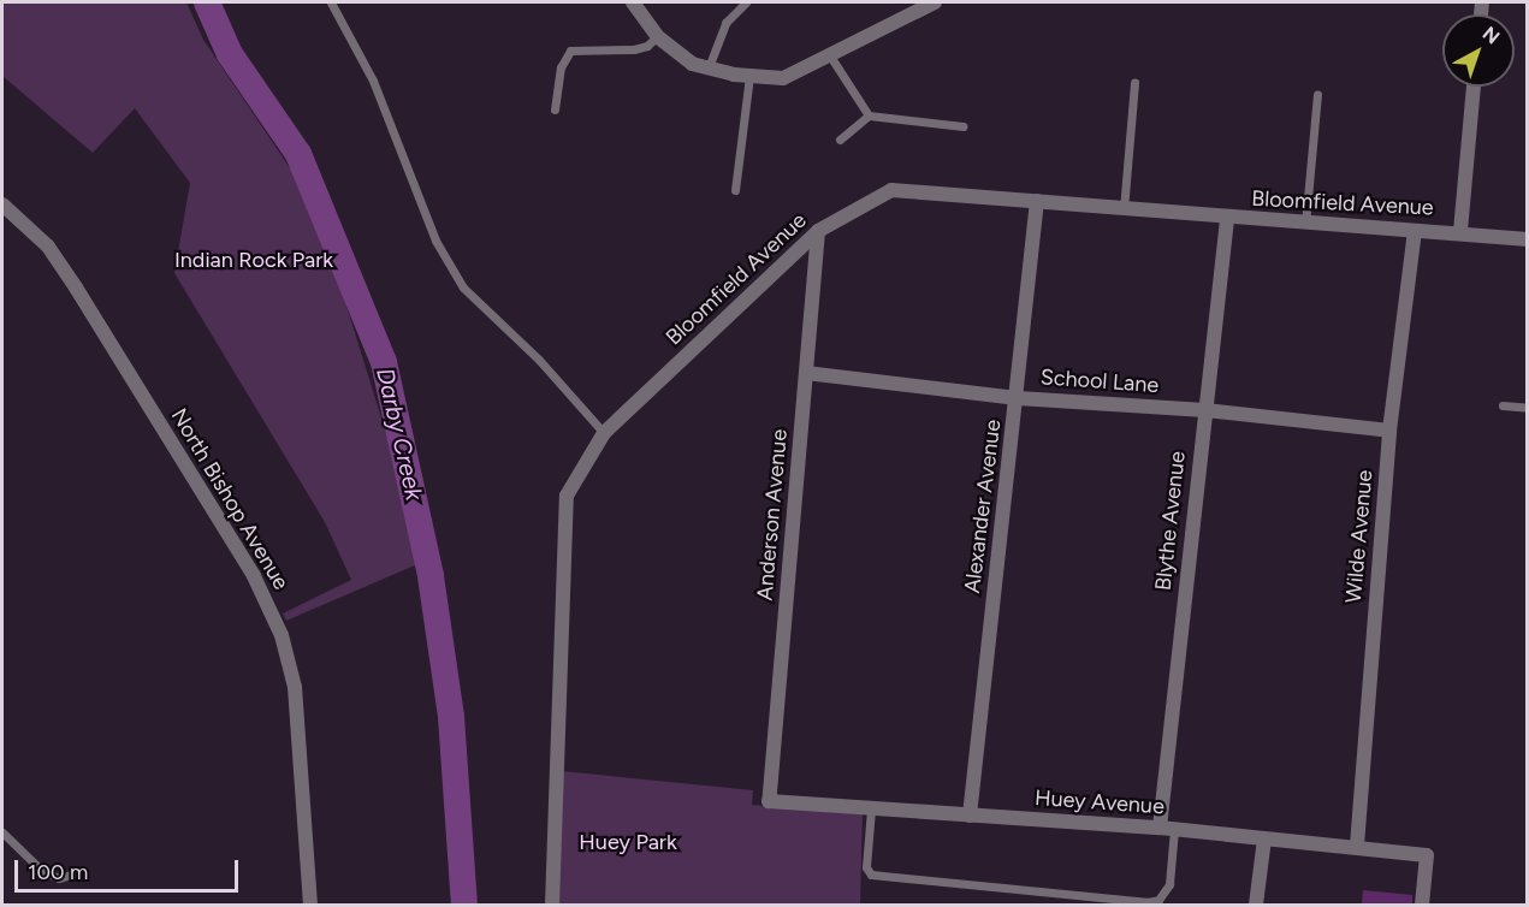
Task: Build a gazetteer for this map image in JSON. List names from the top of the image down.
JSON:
{
  "streets": {
    "street": [
      "Bloomfield Avenue",
      "School Lane",
      "North Bishop Avenue",
      "Alexander Avenue",
      "Anderson Avenue",
      "Blythe Avenue",
      "Wilde Avenue",
      "Huey Avenue"
    ]
  },
  "crossings": [
    ["Bloomfield Avenue", "Alexander Avenue"],
    ["Bloomfield Avenue", "Anderson Avenue"],
    ["Bloomfield Avenue", "Blythe Avenue"],
    ["Bloomfield Avenue", "Wilde Avenue"],
    ["School Lane", "Alexander Avenue"],
    ["School Lane", "Anderson Avenue"],
    ["School Lane", "Blythe Avenue"],
    ["School Lane", "Wilde Avenue"],
    ["Alexander Avenue", "Huey Avenue"],
    ["Anderson Avenue", "Huey Avenue"],
    ["Blythe Avenue", "Huey Avenue"],
    ["Wilde Avenue", "Huey Avenue"]
  ],
  "water": ["Darby Creek"],
  "parks": ["Indian Rock Park", "Huey Park"],
  "scale_bar": "100 m",
  "north": "top right"
}
